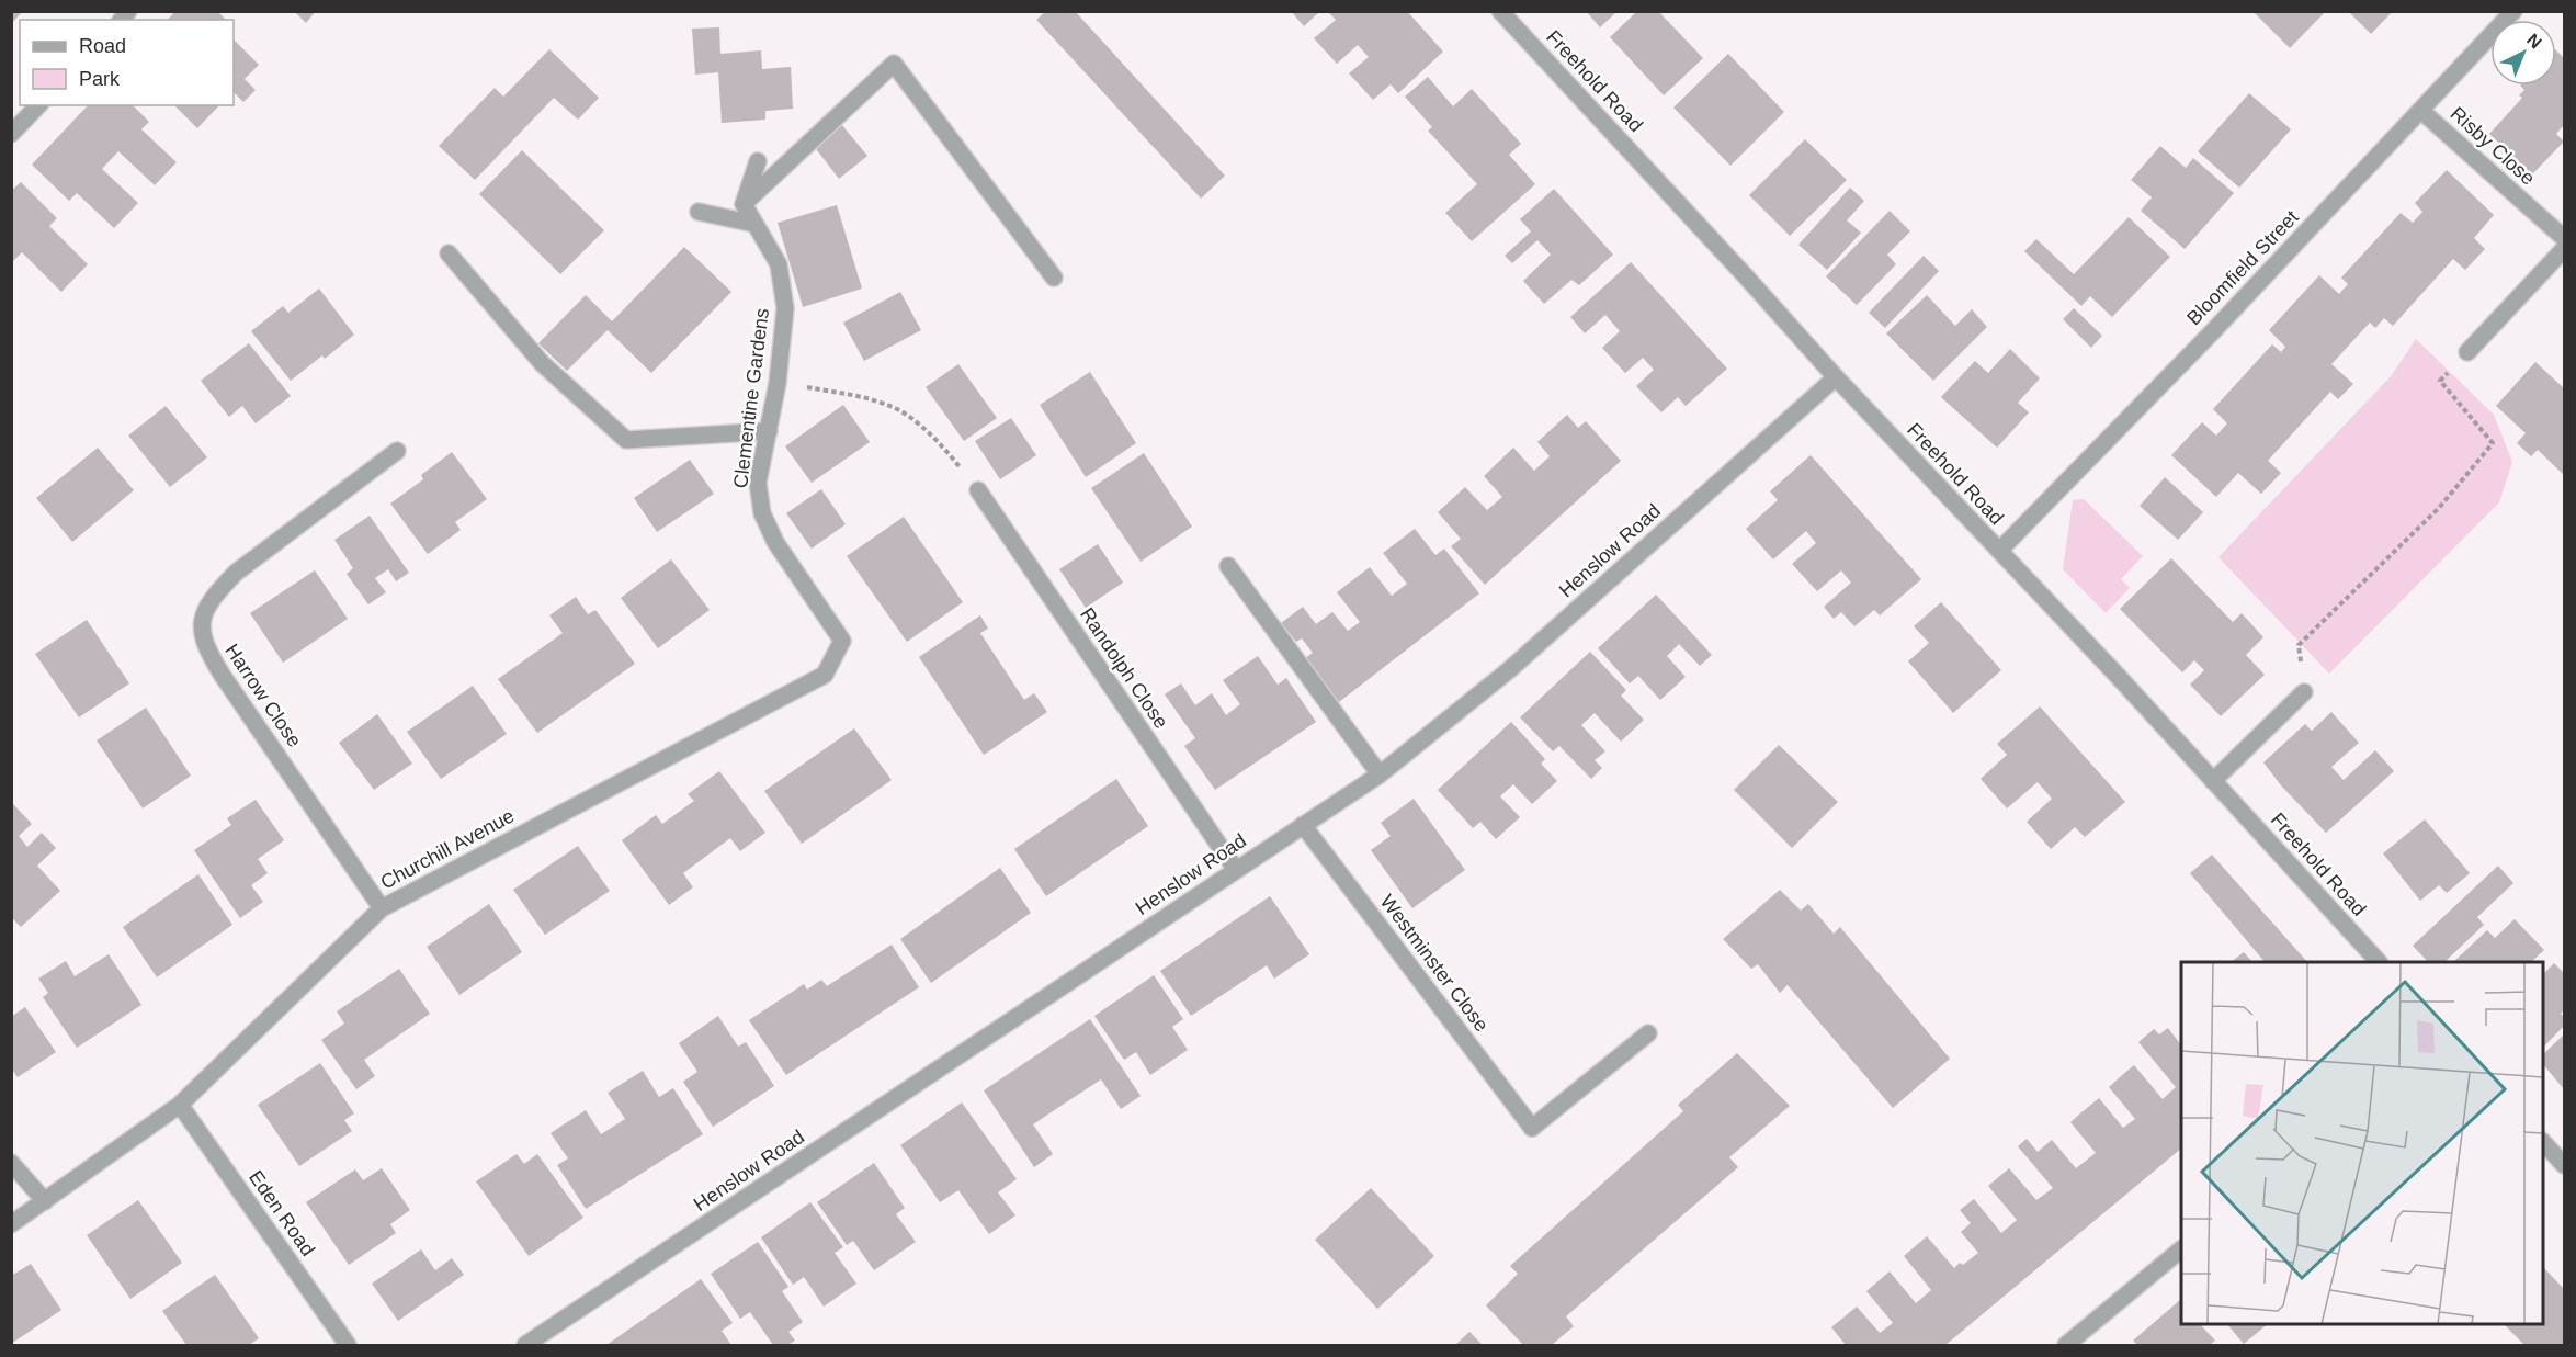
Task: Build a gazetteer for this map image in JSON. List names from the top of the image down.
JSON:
{
  "streets": {
    "street": [
      "Freehold Road",
      "Risby Close",
      "Bloomfield Street",
      "Clementine Gardens",
      "Henslow Road",
      "Randolph Close",
      "Harrow Close",
      "Churchill Avenue",
      "Westminster Close",
      "Eden Road"
    ]
  },
  "crossings": [
    ["Freehold Road", "Bloomfield Street"],
    ["Freehold Road", "Henslow Road"],
    ["Risby Close", "Bloomfield Street"],
    ["Clementine Gardens", "Churchill Avenue"],
    ["Henslow Road", "Randolph Close"],
    ["Henslow Road", "Westminster Close"],
    ["Harrow Close", "Churchill Avenue"],
    ["Churchill Avenue", "Eden Road"]
  ],
  "legend": ["Road", "Park"],
  "north": "top right"
}
